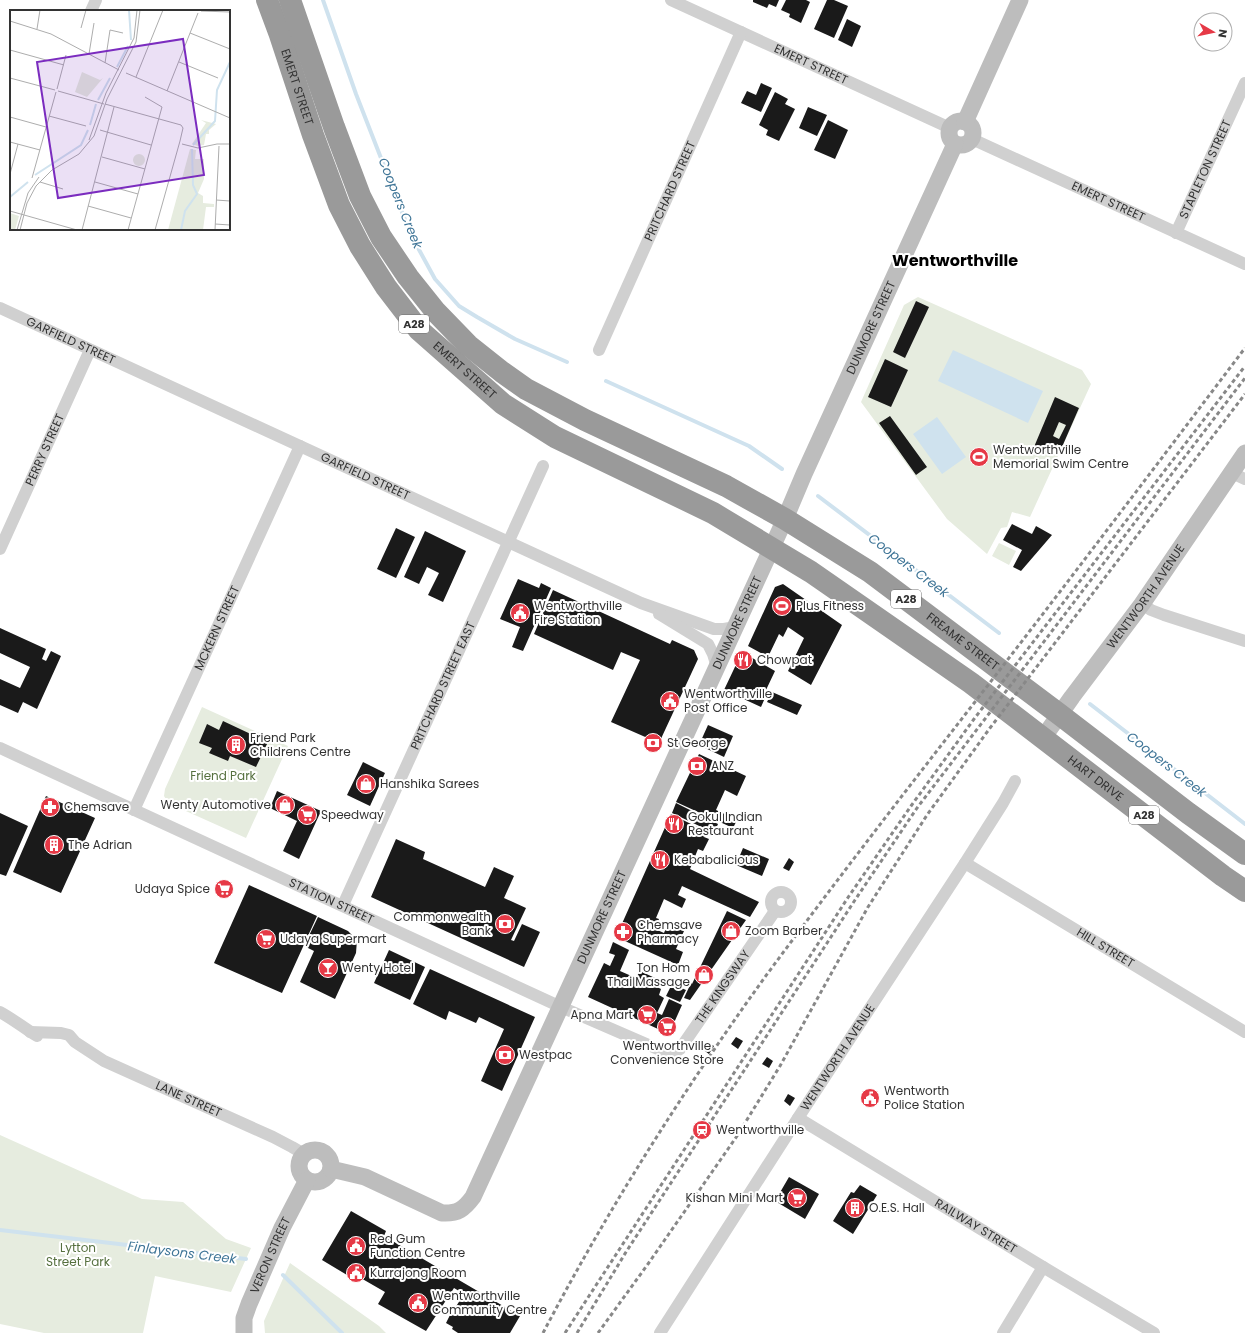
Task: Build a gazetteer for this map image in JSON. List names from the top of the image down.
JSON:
{
  "streets": {
    "highway": [
      "EMERT STREET",
      "A28",
      "FREAME STREET",
      "HART DRIVE"
    ],
    "street": [
      "STAPLETON STREET",
      "PRITCHARD STREET",
      "DUNMORE STREET",
      "GARFIELD STREET",
      "PERRY STREET",
      "WENTWORTH AVENUE",
      "MCKERN STREET",
      "PRITCHARD STREET EAST",
      "STATION STREET",
      "HILL STREET",
      "THE KINGSWAY",
      "LANE STREET",
      "RAILWAY STREET",
      "VERON STREET"
    ]
  },
  "crossings": [
    ["EMERT STREET", "STAPLETON STREET"],
    ["EMERT STREET", "PRITCHARD STREET"],
    ["EMERT STREET", "A28"],
    ["EMERT STREET", "DUNMORE STREET"],
    ["EMERT STREET", "FREAME STREET"],
    ["A28", "DUNMORE STREET"],
    ["A28", "WENTWORTH AVENUE"],
    ["A28", "FREAME STREET"],
    ["A28", "HART DRIVE"],
    ["DUNMORE STREET", "GARFIELD STREET"],
    ["DUNMORE STREET", "FREAME STREET"],
    ["DUNMORE STREET", "STATION STREET"],
    ["DUNMORE STREET", "LANE STREET"],
    ["DUNMORE STREET", "VERON STREET"],
    ["GARFIELD STREET", "PERRY STREET"],
    ["GARFIELD STREET", "MCKERN STREET"],
    ["GARFIELD STREET", "PRITCHARD STREET EAST"],
    ["WENTWORTH AVENUE", "FREAME STREET"],
    ["WENTWORTH AVENUE", "HART DRIVE"],
    ["WENTWORTH AVENUE", "HILL STREET"],
    ["WENTWORTH AVENUE", "RAILWAY STREET"],
    ["MCKERN STREET", "STATION STREET"],
    ["PRITCHARD STREET EAST", "STATION STREET"],
    ["STATION STREET", "THE KINGSWAY"],
    ["LANE STREET", "VERON STREET"]
  ],
  "districts": ["Wentworthville"],
  "water": ["Coopers Creek", "Finlaysons Creek"],
  "parks": ["Friend Park", "Lytton Street Park"],
  "places": {
    "sports": ["Wentworthville Memorial Swim Centre", "Plus Fitness"],
    "public building": [
      "Wentworthville Fire Station",
      "Wentworthville Post Office",
      "Wentworth Police Station",
      "Red Gum Function Centre",
      "Kurrajong Room",
      "Wentworthville Community Centre"
    ],
    "restaurant": ["Chowpat", "Gokul Indian Restaurant", "Kebabalicious"],
    "bank": [
      "St George",
      "ANZ",
      "Commonwealth Bank",
      "Westpac"
    ],
    "building": ["Friend Park Childrens Centre", "The Adrian", "O.E.S. Hall"],
    "shop": [
      "Hanshika Sarees",
      "Wenty Automotive",
      "Zoom Barber",
      "Ton Hom Thai Massage"
    ],
    "pharmacy": ["Chemsave", "Chemsave Pharmacy"],
    "supermarket": [
      "Speedway",
      "Udaya Spice",
      "Udaya Supermart",
      "Apna Mart",
      "Wentworthville Convenience Store",
      "Kishan Mini Mart"
    ],
    "bar": ["Wenty Hotel"],
    "station": ["Wentworthville"]
  },
  "north": "right"
}
